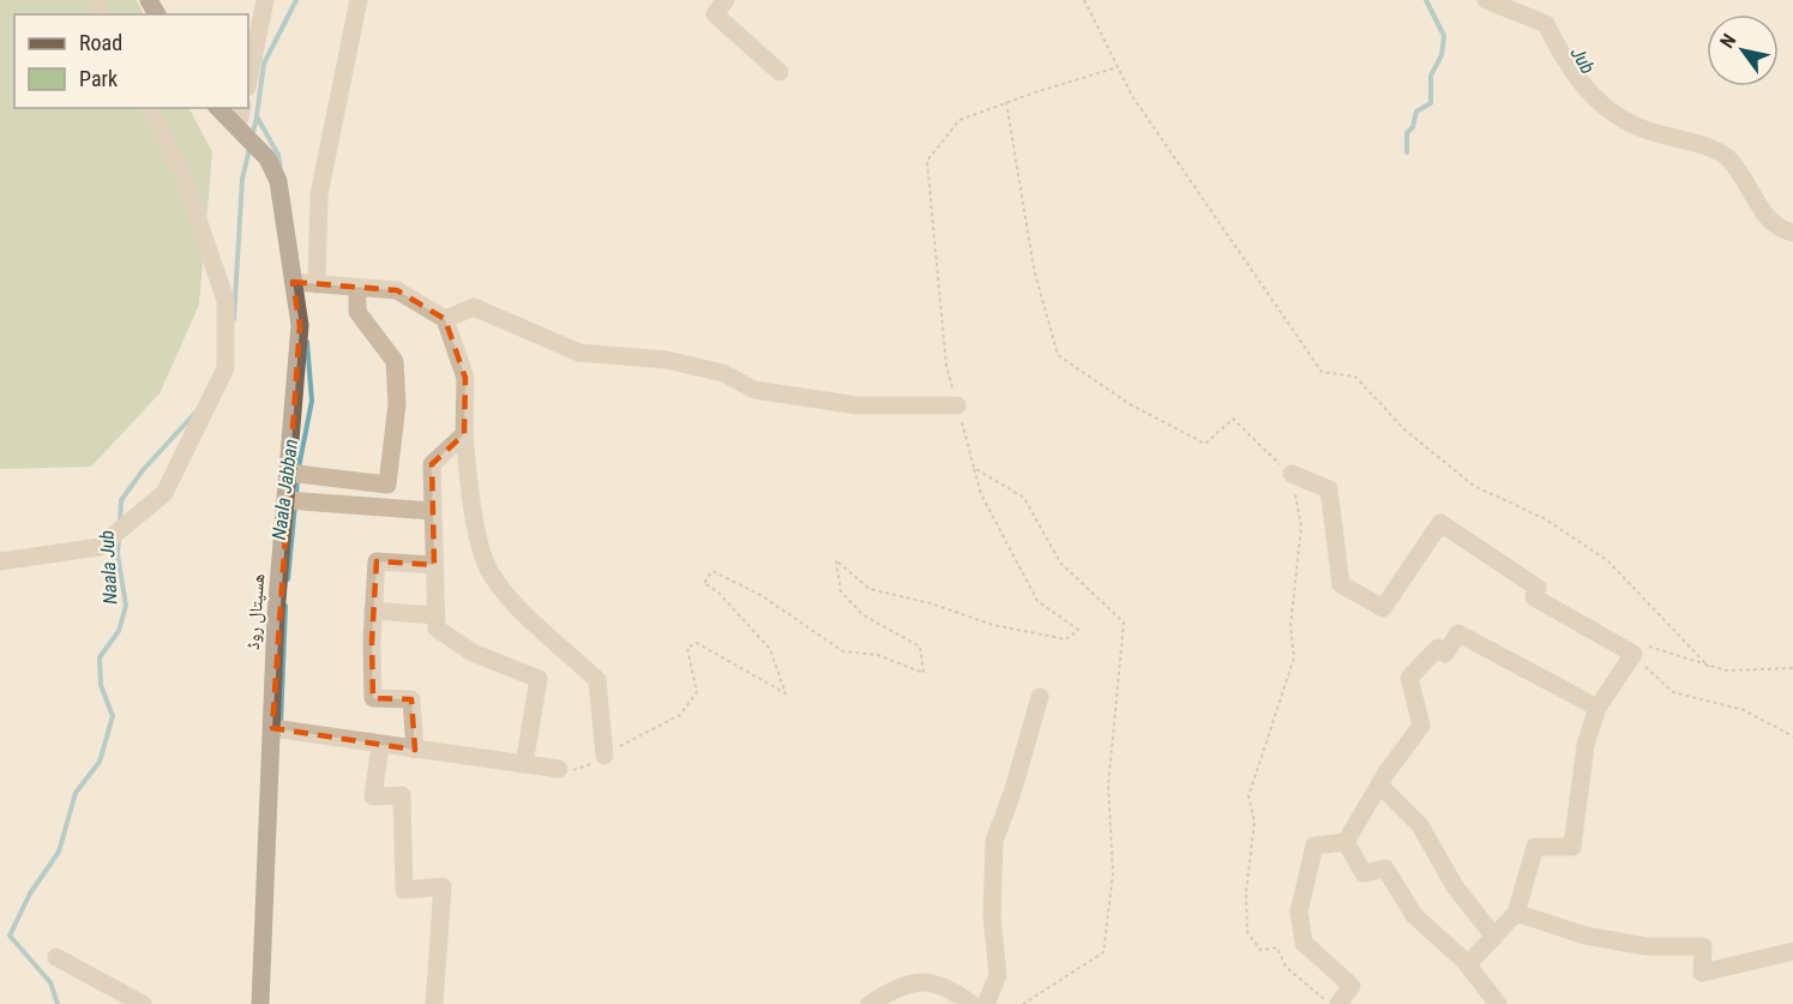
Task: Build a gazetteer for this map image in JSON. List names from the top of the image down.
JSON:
{
  "streets": {
    "main road": ["ھسپتال روڈ"]
  },
  "water": ["Jub", "Naala Jabban", "Naala Jub"],
  "legend": ["Road", "Park"],
  "north": "top left"
}
